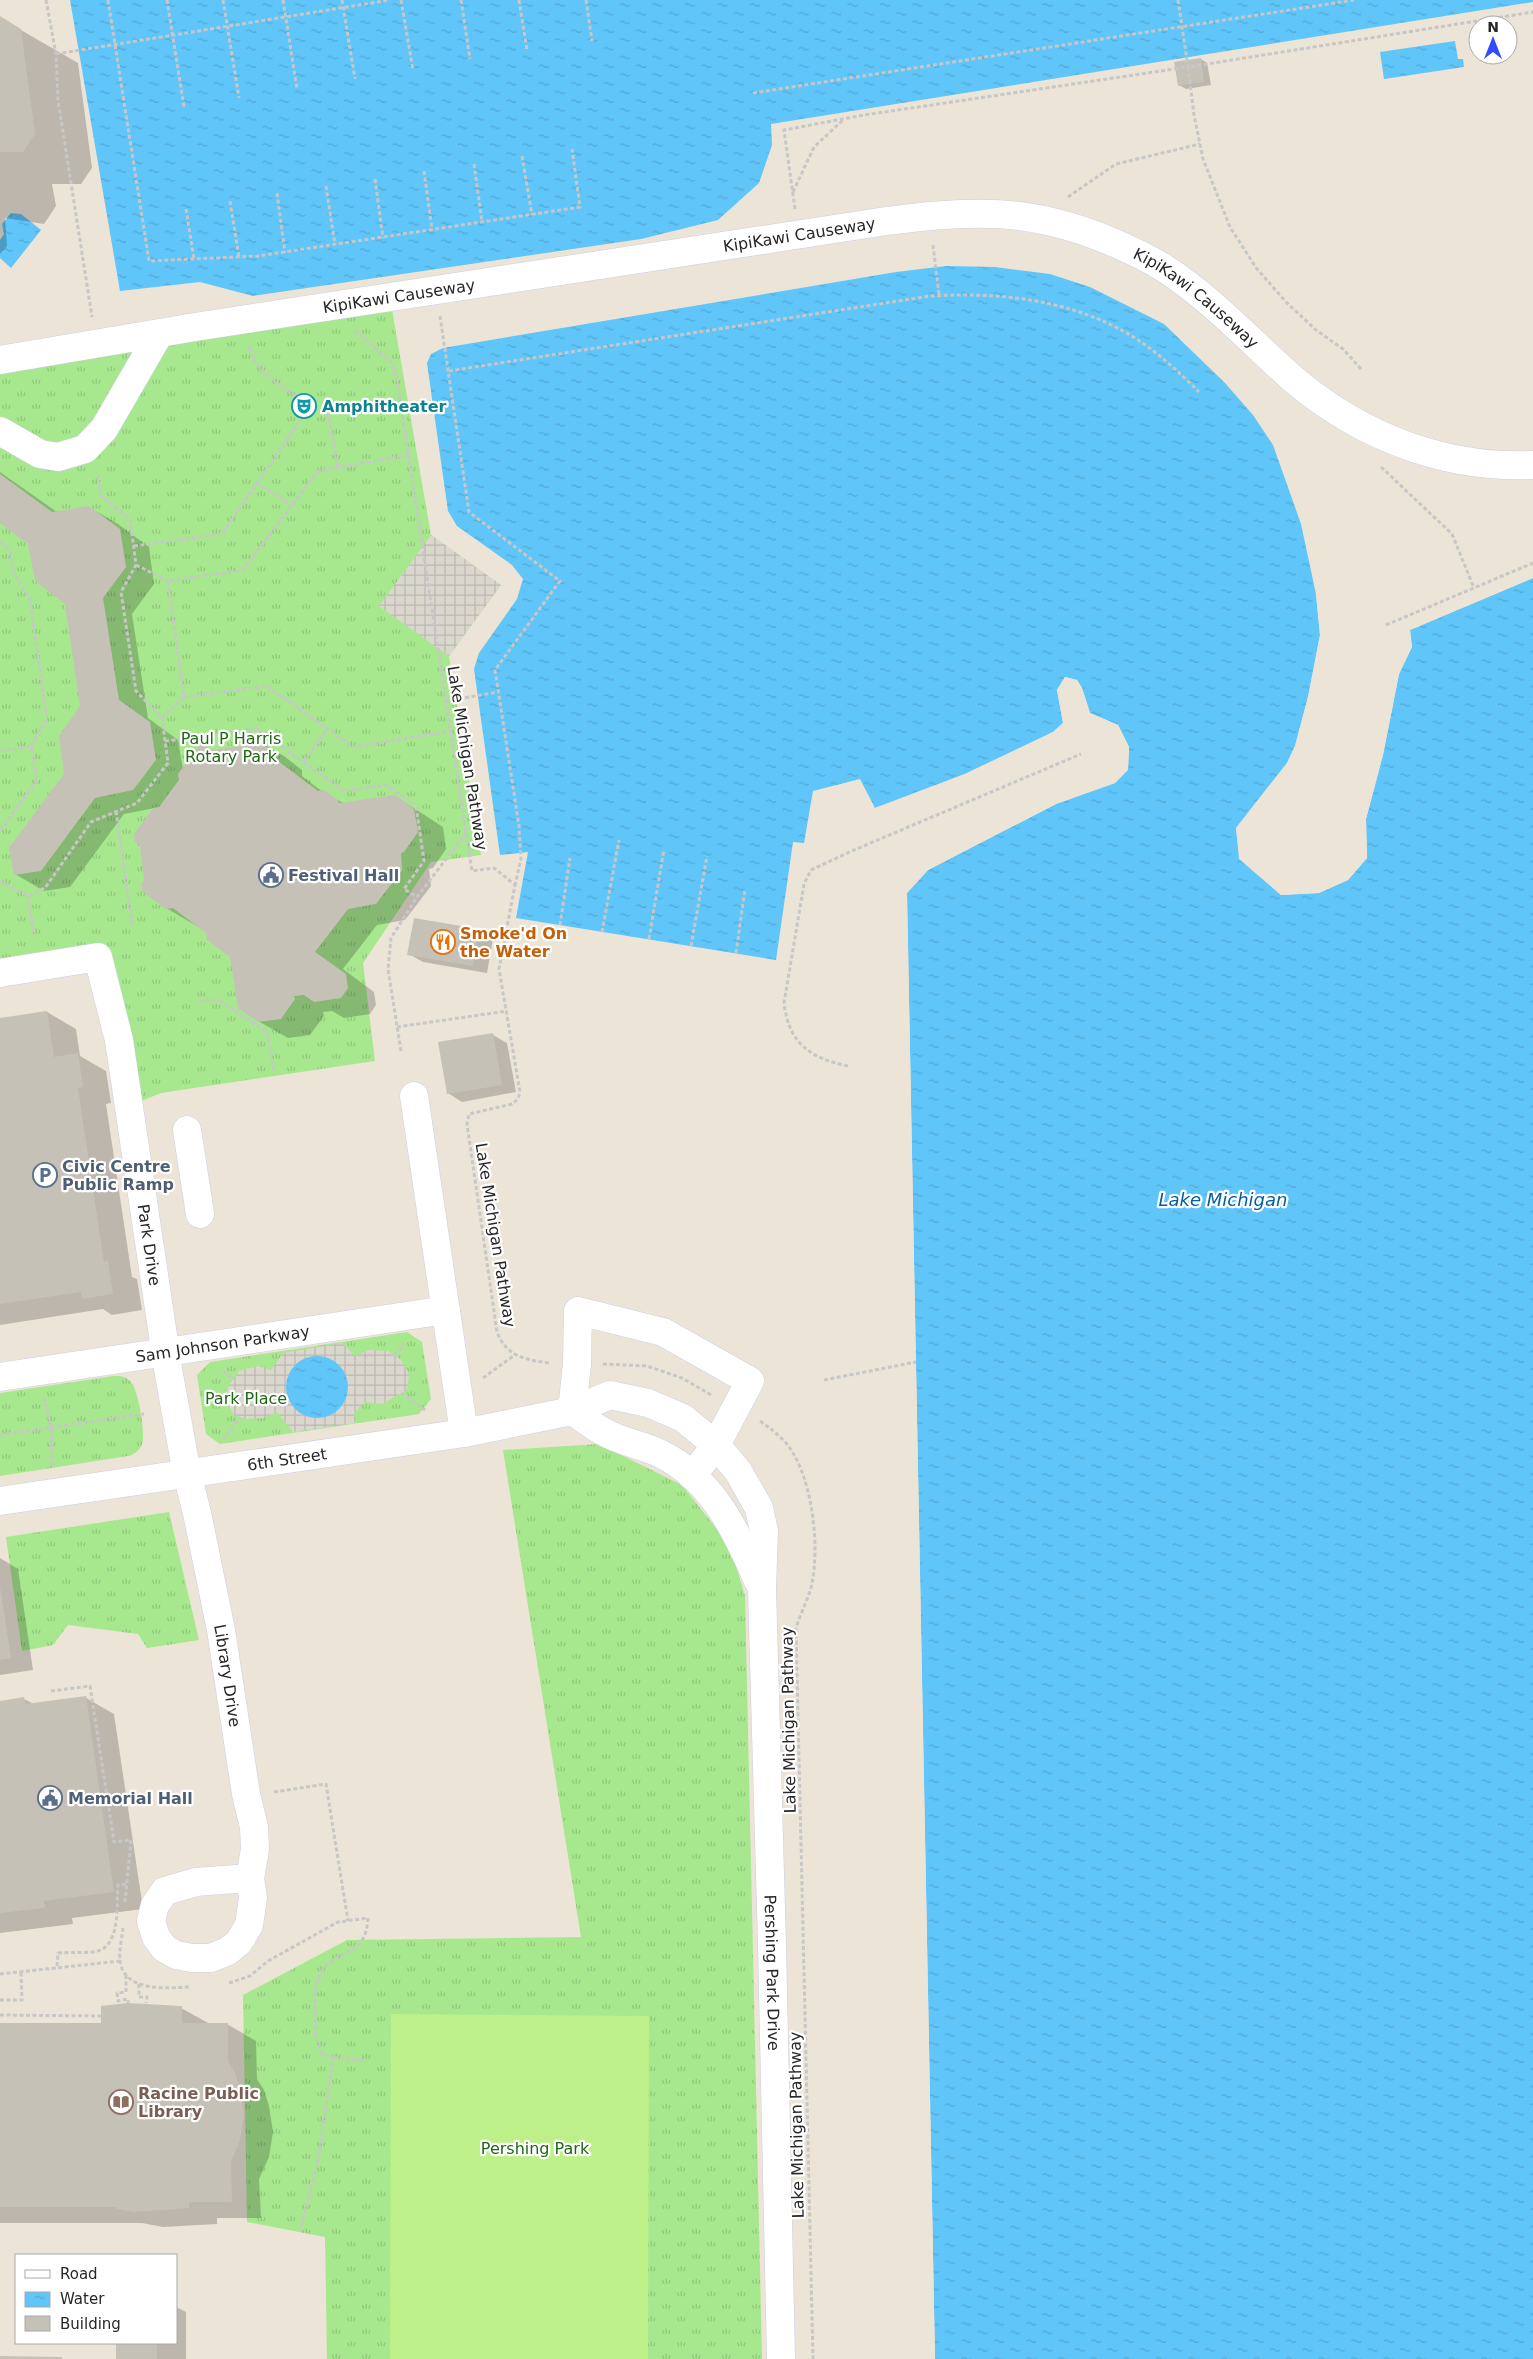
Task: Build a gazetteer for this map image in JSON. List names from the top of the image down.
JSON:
{
  "streets": {
    "street": [
      "KipiKawi Causeway",
      "Park Drive",
      "Sam Johnson Parkway",
      "6th Street",
      "Library Drive",
      "Pershing Park Drive"
    ],
    "path": ["Lake Michigan Pathway"]
  },
  "crossings": [
    ["Park Drive", "Sam Johnson Parkway"],
    ["Park Drive", "6th Street"],
    ["Park Drive", "Library Drive"],
    ["6th Street", "Library Drive"],
    ["6th Street", "Pershing Park Drive"]
  ],
  "water": ["Lake Michigan"],
  "parks": ["Paul P Harris Rotary Park", "Park Place", "Pershing Park"],
  "places": {
    "theatre": ["Amphitheater"],
    "public building": ["Festival Hall", "Memorial Hall"],
    "restaurant": ["Smoke'd On the Water"],
    "parking": ["Civic Centre Public Ramp"],
    "library": ["Racine Public Library"]
  },
  "legend": ["Road", "Water", "Building"],
  "north": "top"
}
